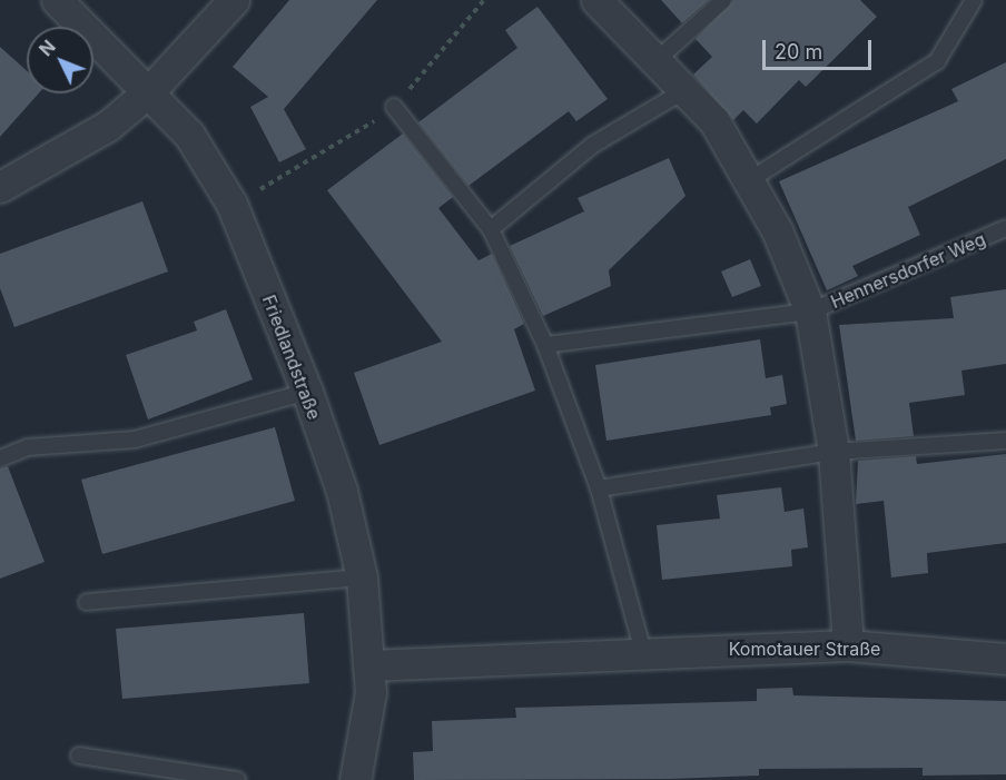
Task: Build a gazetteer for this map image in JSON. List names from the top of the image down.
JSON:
{
  "streets": {
    "street": ["Hennersdorfer Weg", "Friedlandstraße", "Komotauer Straße"]
  },
  "crossings": [
    ["Hennersdorfer Weg", "Komotauer Straße"],
    ["Friedlandstraße", "Komotauer Straße"]
  ],
  "scale_bar": "20 m",
  "north": "top left"
}
